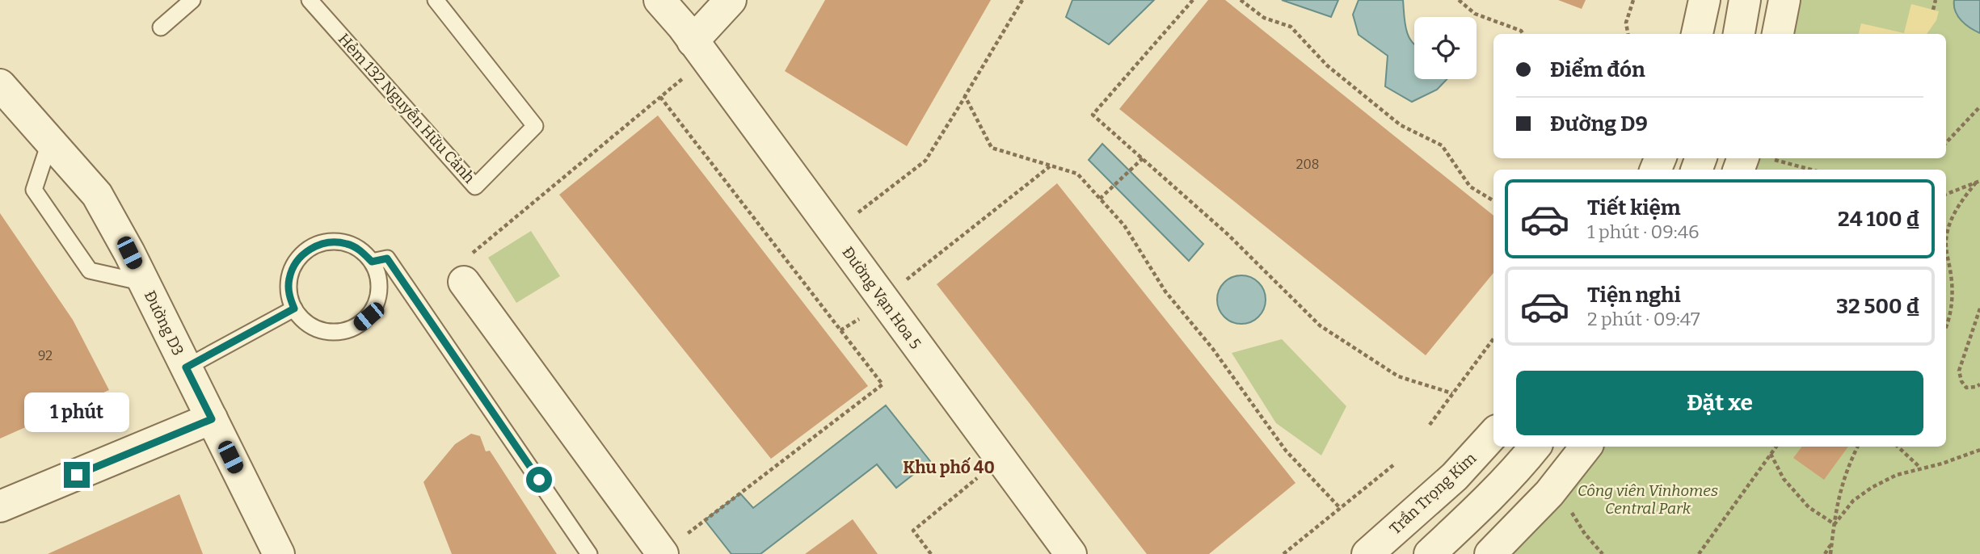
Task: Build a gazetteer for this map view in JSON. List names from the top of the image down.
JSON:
{
  "streets": {
    "street": ["Đường Vạn Hoa 5", "Đường D3", "Trần Trọng Kim"],
    "lane": ["Hẻm 132 Nguyễn Hữu Cảnh"]
  },
  "districts": ["Khu phố 40"],
  "parks": ["Công viên Vinhomes Central Park"],
  "house_numbers": ["208", "92"],
  "page": {
    "banner": ["Điểm đón", "Đường D9"],
    "list": [
      {
        "name": "Tiết kiệm",
        "note": "1 phút · 09:46",
        "value": "24 100 ₫"
      },
      {
        "name": "Tiện nghi",
        "note": "2 phút · 09:47",
        "value": "32 500 ₫"
      }
    ],
    "buttons": "Đặt xe",
    "bubble": "1 phút"
  }
}
